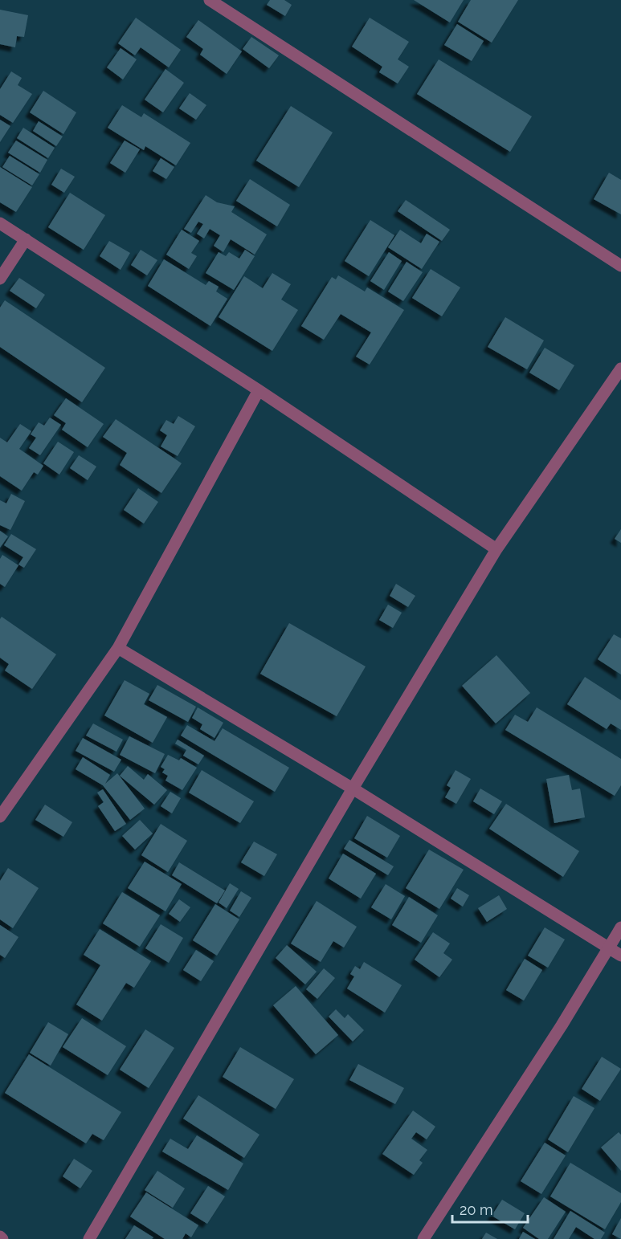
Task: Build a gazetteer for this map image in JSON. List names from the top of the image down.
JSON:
{
  "scale_bar": "20 m"
}
